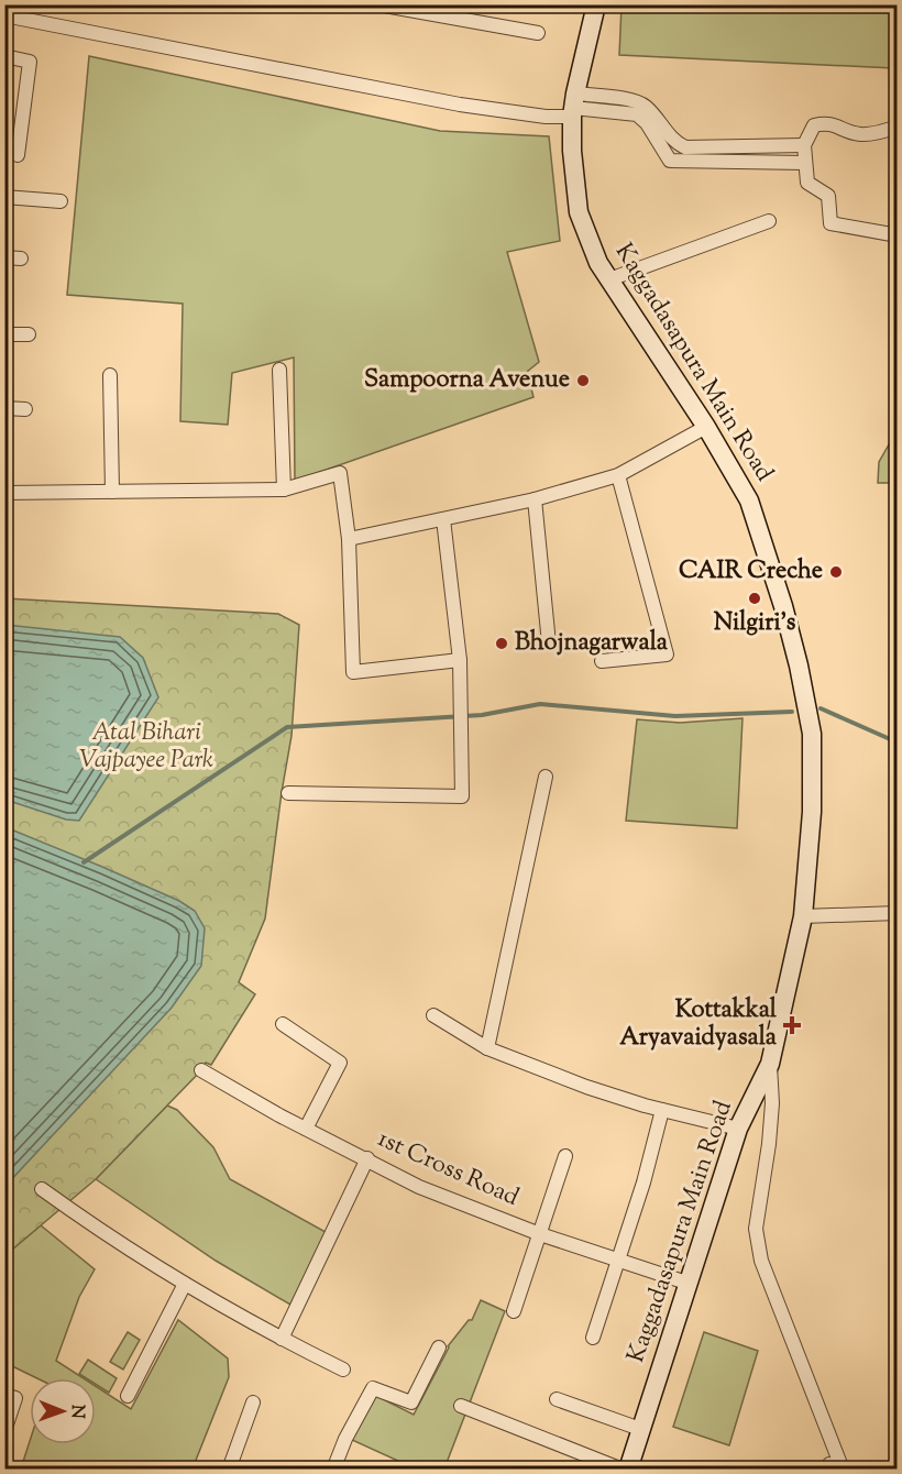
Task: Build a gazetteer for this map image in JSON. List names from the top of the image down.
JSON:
{
  "streets": {
    "main road": ["Kaggadasapura Main Road"],
    "street": ["1st Cross Road"]
  },
  "crossings": [
    ["Kaggadasapura Main Road", "1st Cross Road"]
  ],
  "parks": ["Atal Bihari Vajpayee Park"],
  "places": {
    "other": [
      "Sampoorna Avenue",
      "CAIR Creche",
      "Nilgiri's",
      "Bhojnagarwala"
    ],
    "health": ["Kottakkal Aryavaidyasala"]
  },
  "north": "right"
}
